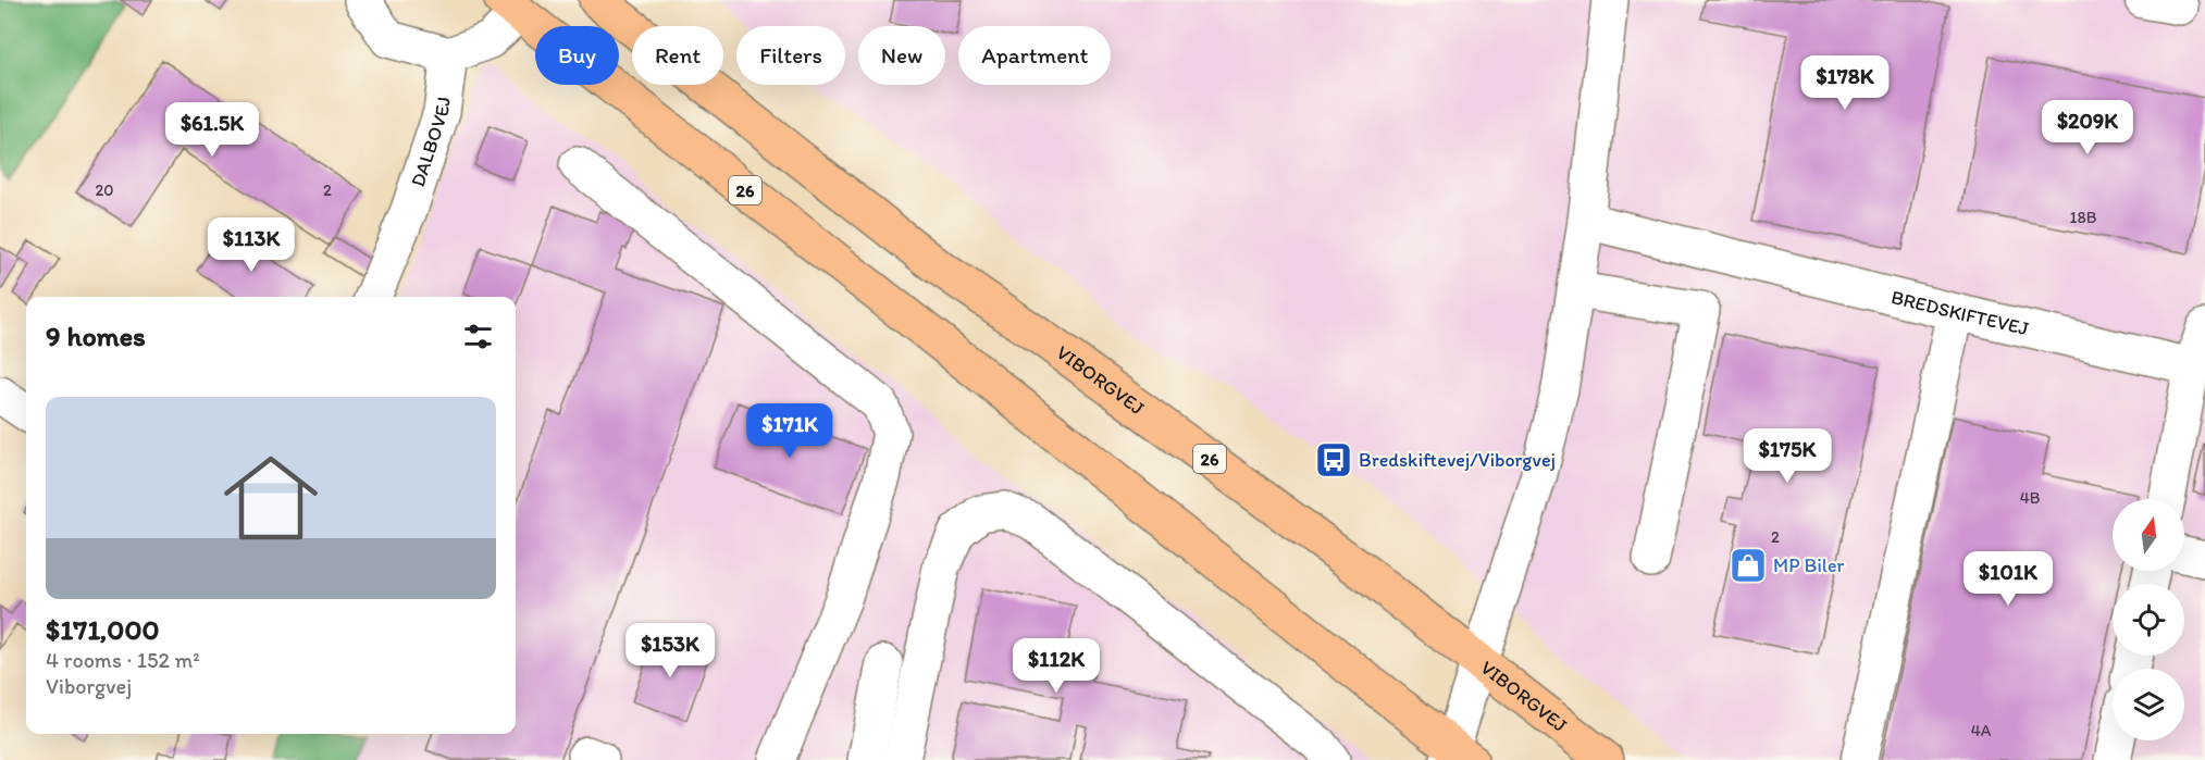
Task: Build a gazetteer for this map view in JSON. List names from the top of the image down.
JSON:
{
  "streets": {
    "main road": ["26", "VIBORGVEJ"],
    "street": ["DALBOVEJ", "BREDSKIFTEVEJ"]
  },
  "places": {
    "bus stop": ["Bredskiftevej/Viborgvej"],
    "shop": ["MP Biler"]
  },
  "house_numbers": [
    "20",
    "2",
    "18B",
    "4B",
    "2",
    "4A"
  ],
  "north": "top",
  "page": {
    "chip": [
      "Buy",
      "Rent",
      "Filters",
      "New",
      "Apartment"
    ],
    "price": [
      "$178K",
      "$209K",
      "$61.5K",
      "$113K",
      "$171K",
      "$175K",
      "$101K",
      "$153K",
      "$112K"
    ],
    "heading": "9 homes",
    "list": [
      {
        "name": "$171,000",
        "note": "4 rooms · 152 m² · Viborgvej"
      }
    ]
  }
}
